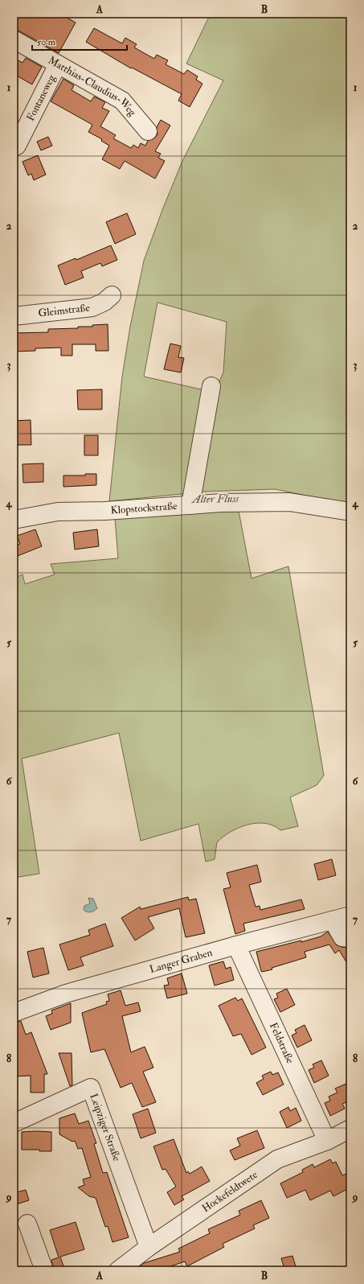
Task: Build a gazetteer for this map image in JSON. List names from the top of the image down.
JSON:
{
  "streets": {
    "street": [
      "Matthias-Claudius-Weg",
      "Fontaneweg",
      "Gleimstraße",
      "Klopstockstraße",
      "Langer Graben",
      "Feldstraße",
      "Leipziger Straße",
      "Hockefeldtwete"
    ]
  },
  "crossings": [
    ["Matthias-Claudius-Weg", "Fontaneweg"],
    ["Langer Graben", "Feldstraße"],
    ["Feldstraße", "Hockefeldtwete"],
    ["Leipziger Straße", "Hockefeldtwete"]
  ],
  "water": ["Alter Fluss"],
  "scale_bar": "50 m",
  "grid": {
    "columns": ["A", "B"],
    "rows": [
      "1",
      "2",
      "3",
      "4",
      "5",
      "6",
      "7",
      "8",
      "9"
    ]
  }
}
